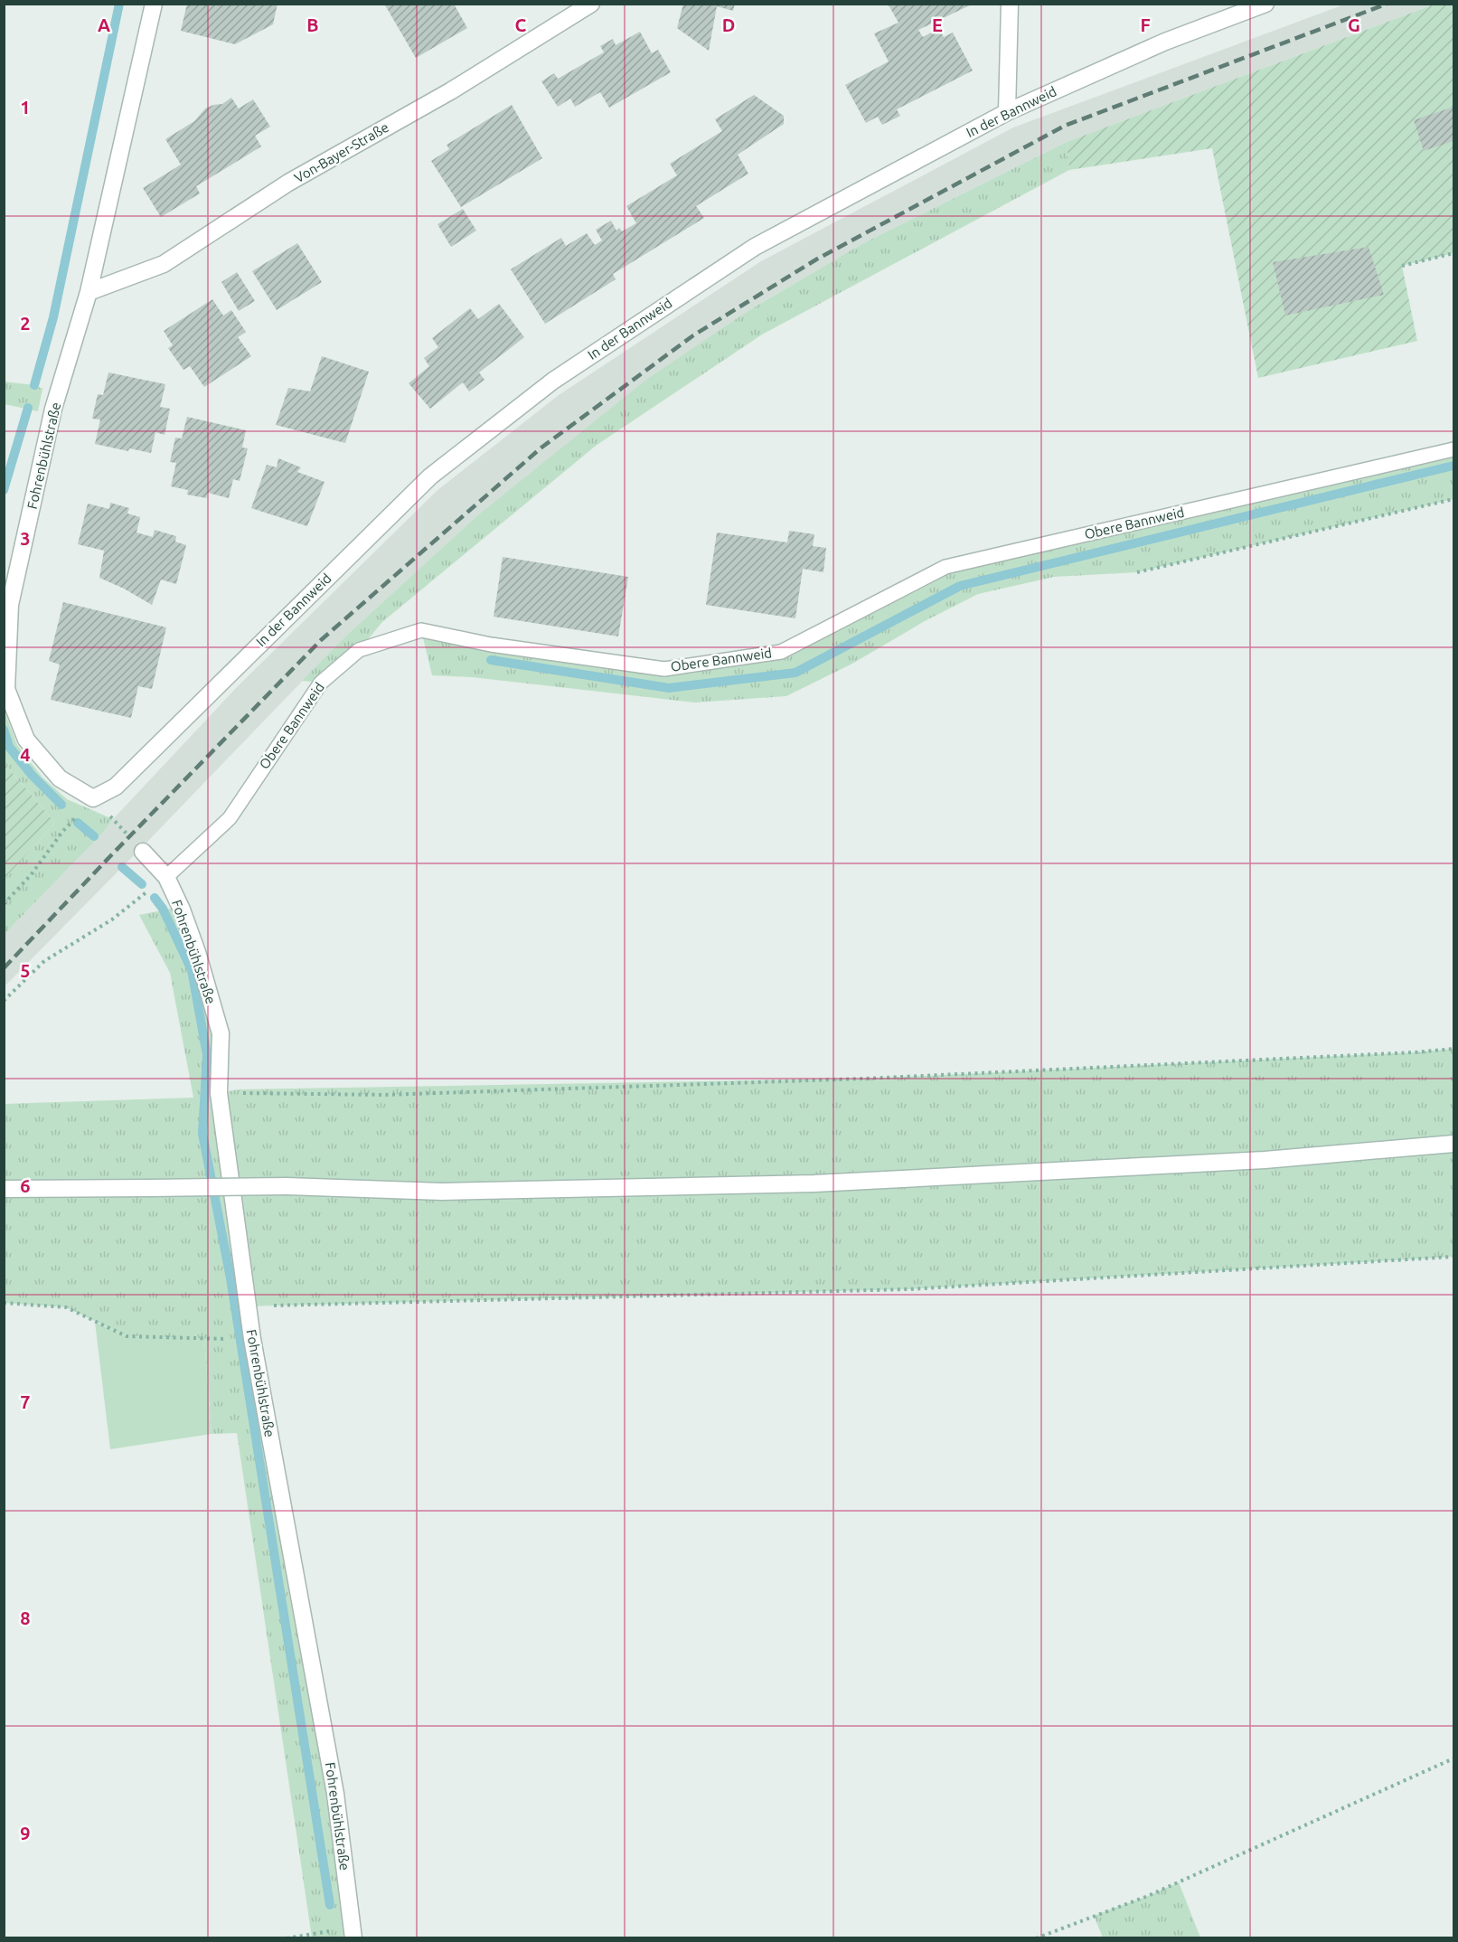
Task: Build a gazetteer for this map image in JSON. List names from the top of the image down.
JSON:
{
  "streets": {
    "street": ["In der Bannweid", "Von-Bayer-Straße", "Fohrenbühlstraße"],
    "lane": ["Obere Bannweid"]
  },
  "crossings": [
    ["In der Bannweid", "Fohrenbühlstraße"],
    ["Von-Bayer-Straße", "Fohrenbühlstraße"],
    ["Fohrenbühlstraße", "Obere Bannweid"]
  ],
  "grid": {
    "columns": [
      "A",
      "B",
      "C",
      "D",
      "E",
      "F",
      "G"
    ],
    "rows": [
      "1",
      "2",
      "3",
      "4",
      "5",
      "6",
      "7",
      "8",
      "9"
    ]
  }
}
